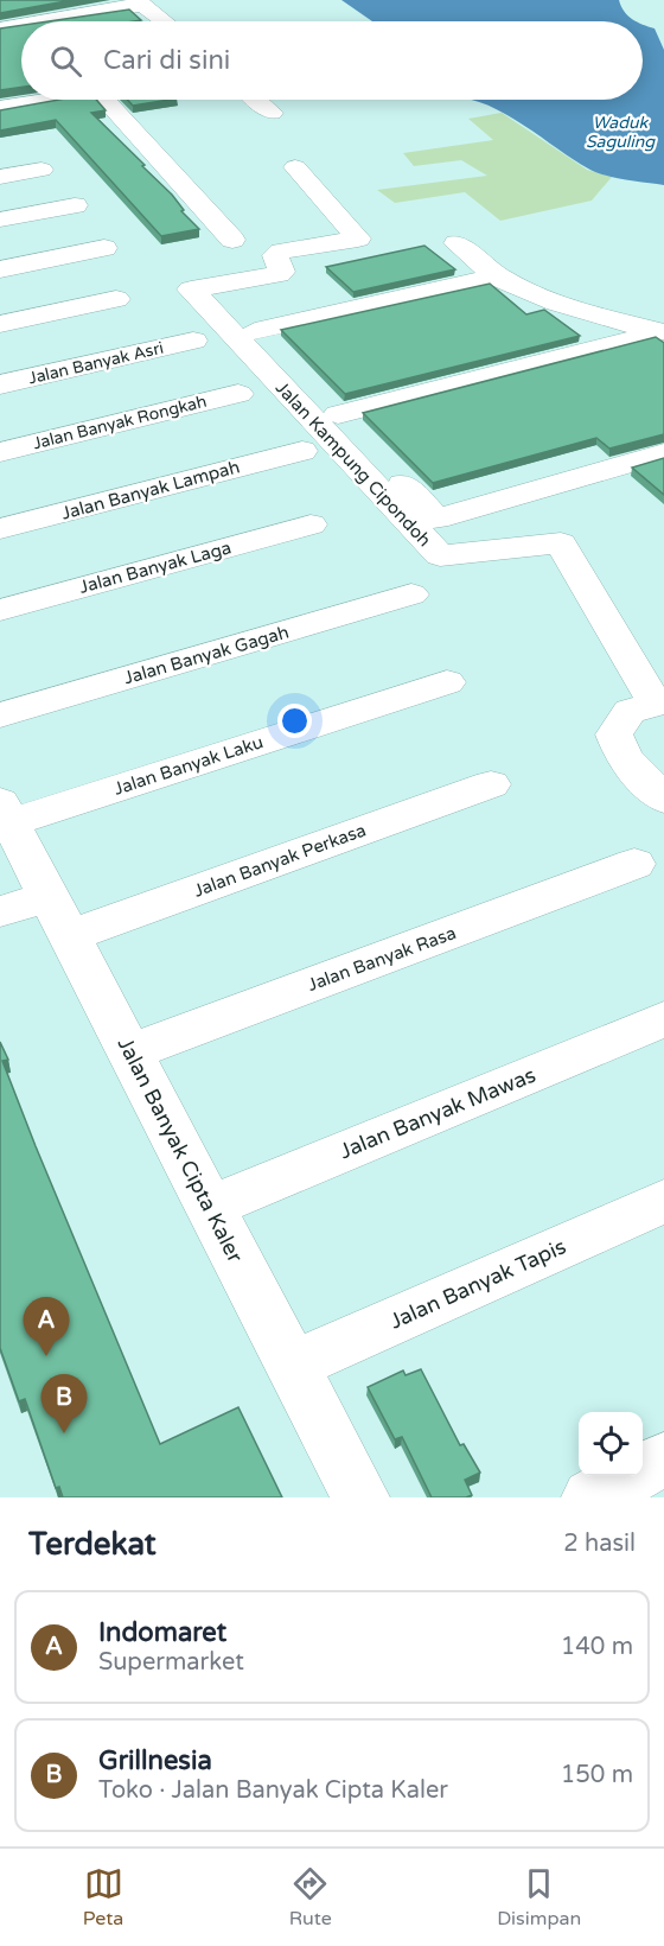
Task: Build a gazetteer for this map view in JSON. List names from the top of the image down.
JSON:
{
  "streets": {
    "street": [
      "Jalan Banyak Asri",
      "Jalan Banyak Rongkah",
      "Jalan Kampung Cipondoh",
      "Jalan Banyak Lampah",
      "Jalan Banyak Laga",
      "Jalan Banyak Gagah",
      "Jalan Banyak Laku",
      "Jalan Banyak Perkasa",
      "Jalan Banyak Rasa",
      "Jalan Banyak Mawas",
      "Jalan Banyak Cipta Kaler",
      "Jalan Banyak Tapis"
    ]
  },
  "crossings": [
    ["Jalan Banyak Laku", "Jalan Banyak Cipta Kaler"],
    ["Jalan Banyak Perkasa", "Jalan Banyak Cipta Kaler"],
    ["Jalan Banyak Rasa", "Jalan Banyak Cipta Kaler"],
    ["Jalan Banyak Mawas", "Jalan Banyak Cipta Kaler"],
    ["Jalan Banyak Cipta Kaler", "Jalan Banyak Tapis"]
  ],
  "water": ["Waduk Saguling"],
  "page": {
    "search": "Cari di sini",
    "pins": ["A", "B"],
    "heading": ["Terdekat", "2 hasil"],
    "list": [
      {
        "mark": "A",
        "name": "Indomaret",
        "note": "Supermarket",
        "value": "140 m"
      },
      {
        "mark": "B",
        "name": "Grillnesia",
        "note": "Toko · Jalan Banyak Cipta Kaler",
        "value": "150 m"
      }
    ],
    "nav": ["Peta", "Rute", "Disimpan"]
  }
}
